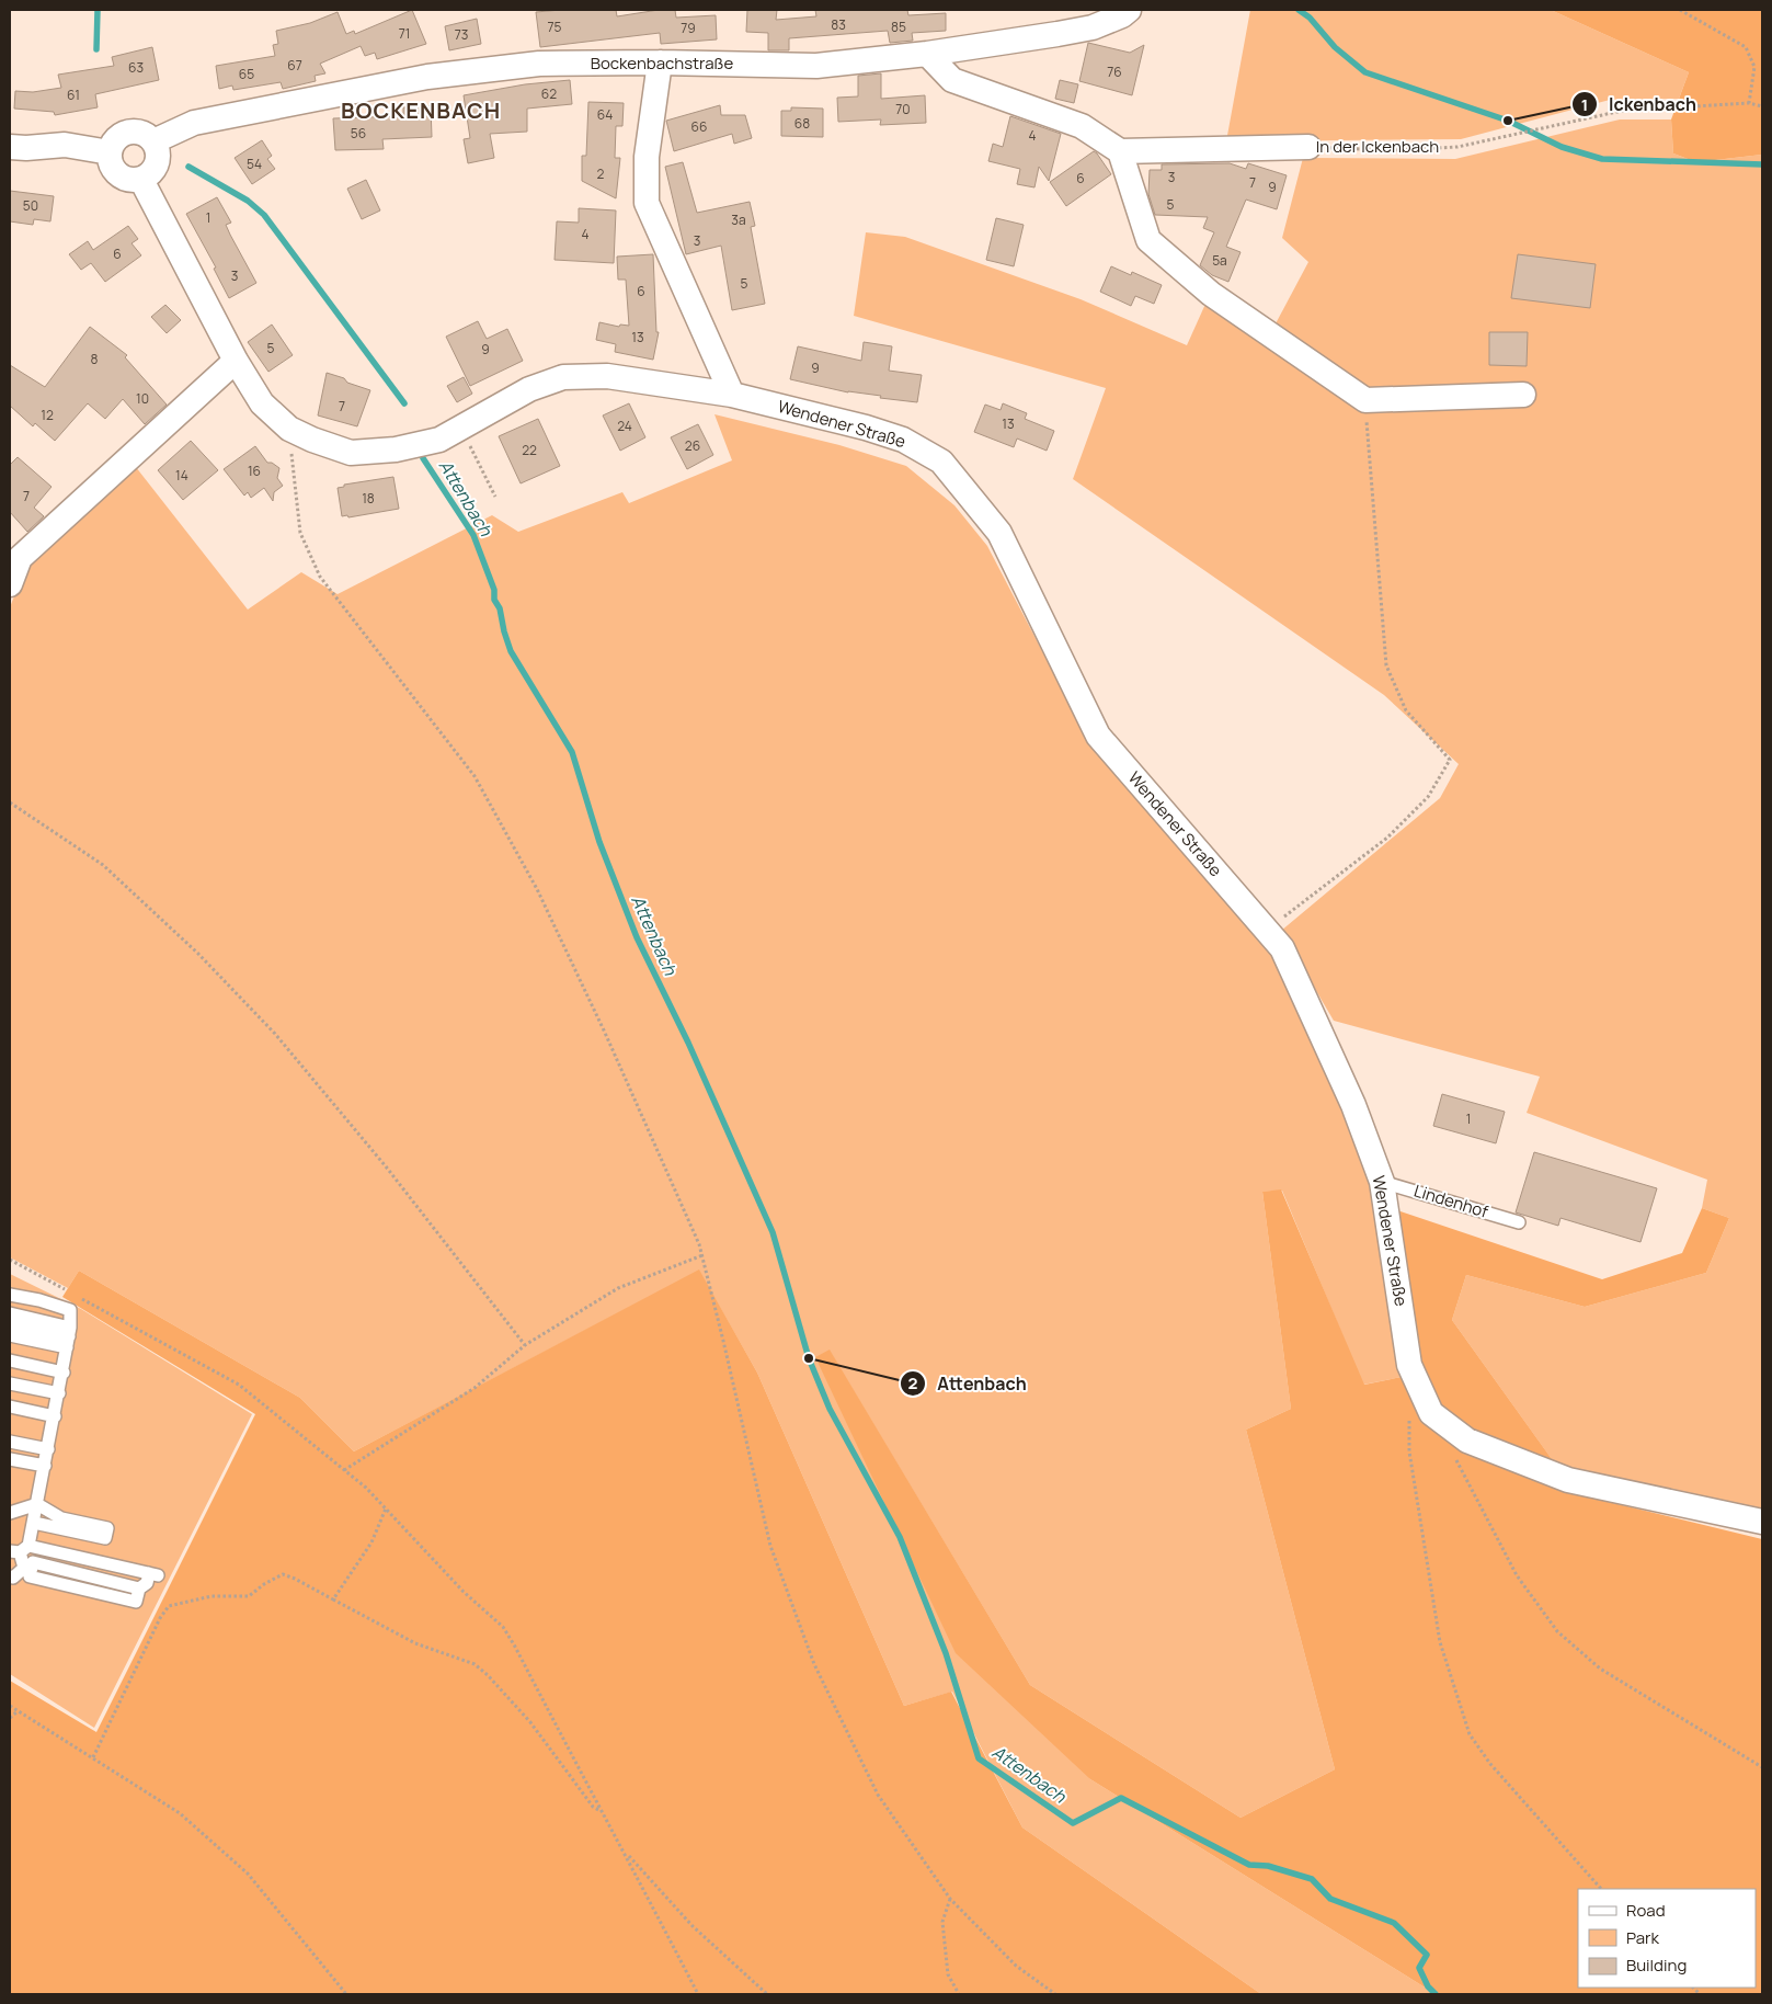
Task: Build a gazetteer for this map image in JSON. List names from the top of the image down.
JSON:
{
  "streets": {
    "street": ["Bockenbachstraße", "In der Ickenbach", "Wendener Straße"],
    "lane": ["Lindenhof"]
  },
  "crossings": [
    ["Wendener Straße", "Lindenhof"]
  ],
  "districts": ["BOCKENBACH"],
  "water": ["Attenbach"],
  "places": ["Ickenbach", "Attenbach"],
  "house_numbers": [
    "83",
    "75",
    "85",
    "79",
    "71",
    "73",
    "67",
    "63",
    "76",
    "65",
    "62",
    "61",
    "70",
    "64",
    "68",
    "66",
    "56",
    "4",
    "54",
    "2",
    "3",
    "6",
    "7",
    "9",
    "5",
    "50",
    "1",
    "3a",
    "4",
    "3",
    "6",
    "5a",
    "3",
    "5",
    "6",
    "13",
    "5",
    "9",
    "8",
    "9",
    "10",
    "7",
    "12",
    "13",
    "24",
    "26",
    "22",
    "16",
    "14",
    "7",
    "18",
    "1"
  ],
  "legend": ["Road", "Park", "Building"]
}
